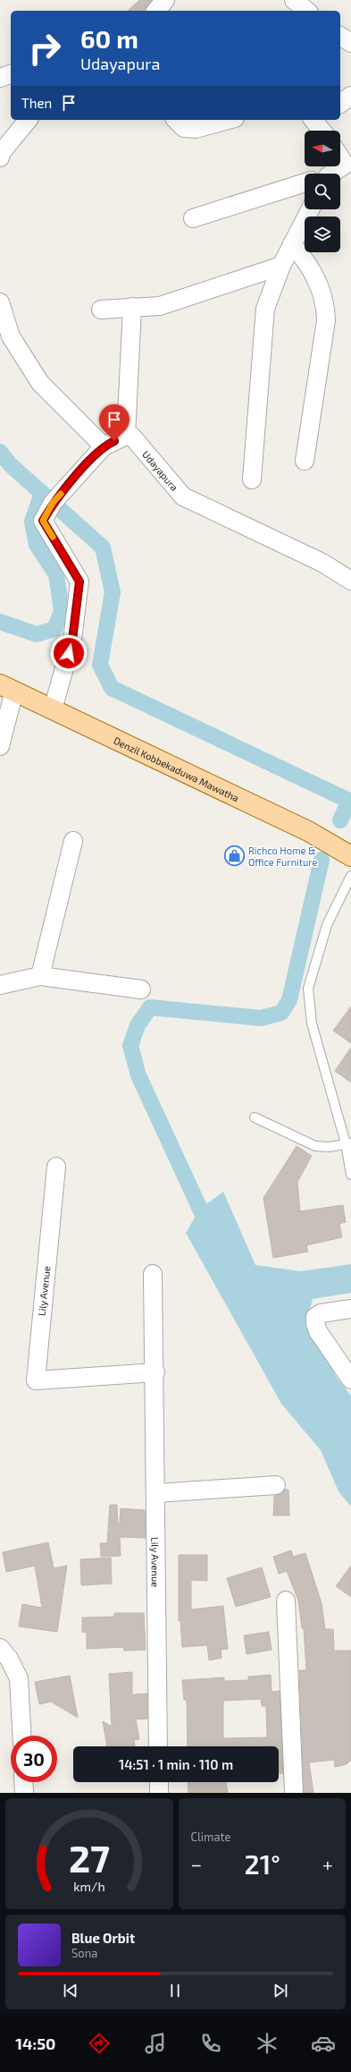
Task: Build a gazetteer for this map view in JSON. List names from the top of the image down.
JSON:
{
  "streets": {
    "main road": ["Denzil Kobbekaduwa Mawatha"],
    "street": ["Udayapura", "Lily Avenue"]
  },
  "places": {
    "shop": ["Richco Home & Office Furniture"]
  },
  "north": "left",
  "page": {
    "turn": ["60 m", "Udayapura"],
    "then": "Then",
    "limit": "30",
    "trip": "14:51 · 1 min · 110 m",
    "tile": "Climate",
    "heat": ["−", "21°", "+"],
    "song": ["Blue Orbit", "Sona"],
    "tabs": "14:50",
    "gauge": ["27", "km/h"]
  }
}
